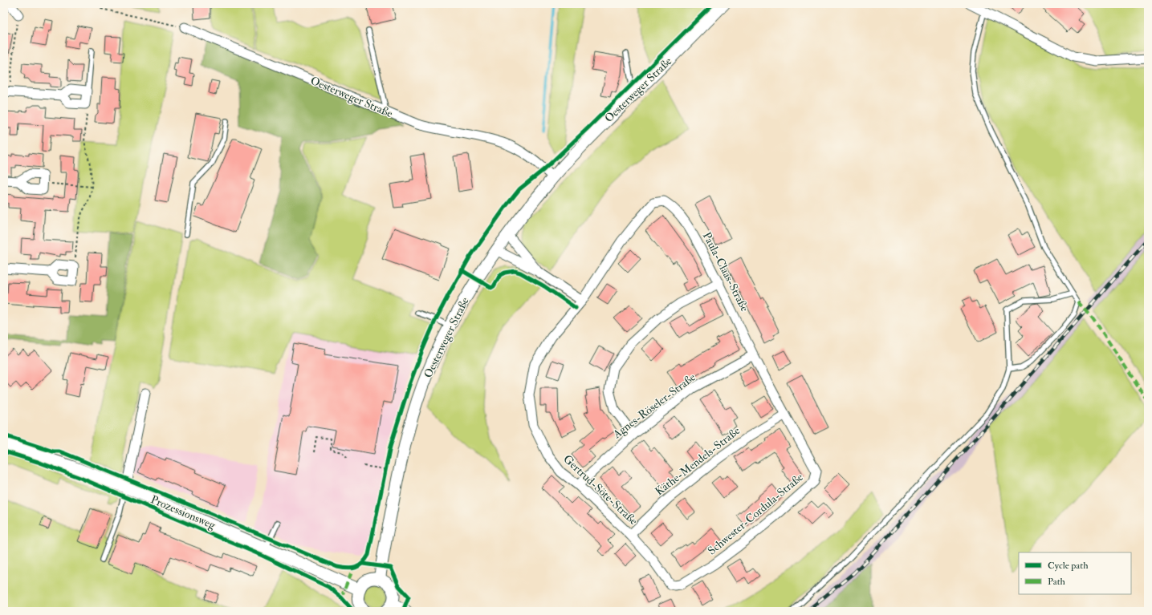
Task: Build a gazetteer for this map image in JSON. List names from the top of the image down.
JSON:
{
  "streets": {
    "street": [
      "Oesterweger Straße",
      "Paula-Claas-Straße",
      "Agnes-Röseler-Straße",
      "Käthe-Mendels-Straße",
      "Gertrud-Söte-Straße",
      "Prozessionsweg",
      "Schwester-Cordula-Straße"
    ]
  },
  "crossings": [
    ["Paula-Claas-Straße", "Agnes-Röseler-Straße"],
    ["Paula-Claas-Straße", "Käthe-Mendels-Straße"],
    ["Paula-Claas-Straße", "Gertrud-Söte-Straße"],
    ["Paula-Claas-Straße", "Schwester-Cordula-Straße"],
    ["Agnes-Röseler-Straße", "Gertrud-Söte-Straße"],
    ["Käthe-Mendels-Straße", "Gertrud-Söte-Straße"],
    ["Gertrud-Söte-Straße", "Schwester-Cordula-Straße"]
  ],
  "legend": ["Cycle path", "Path"]
}
